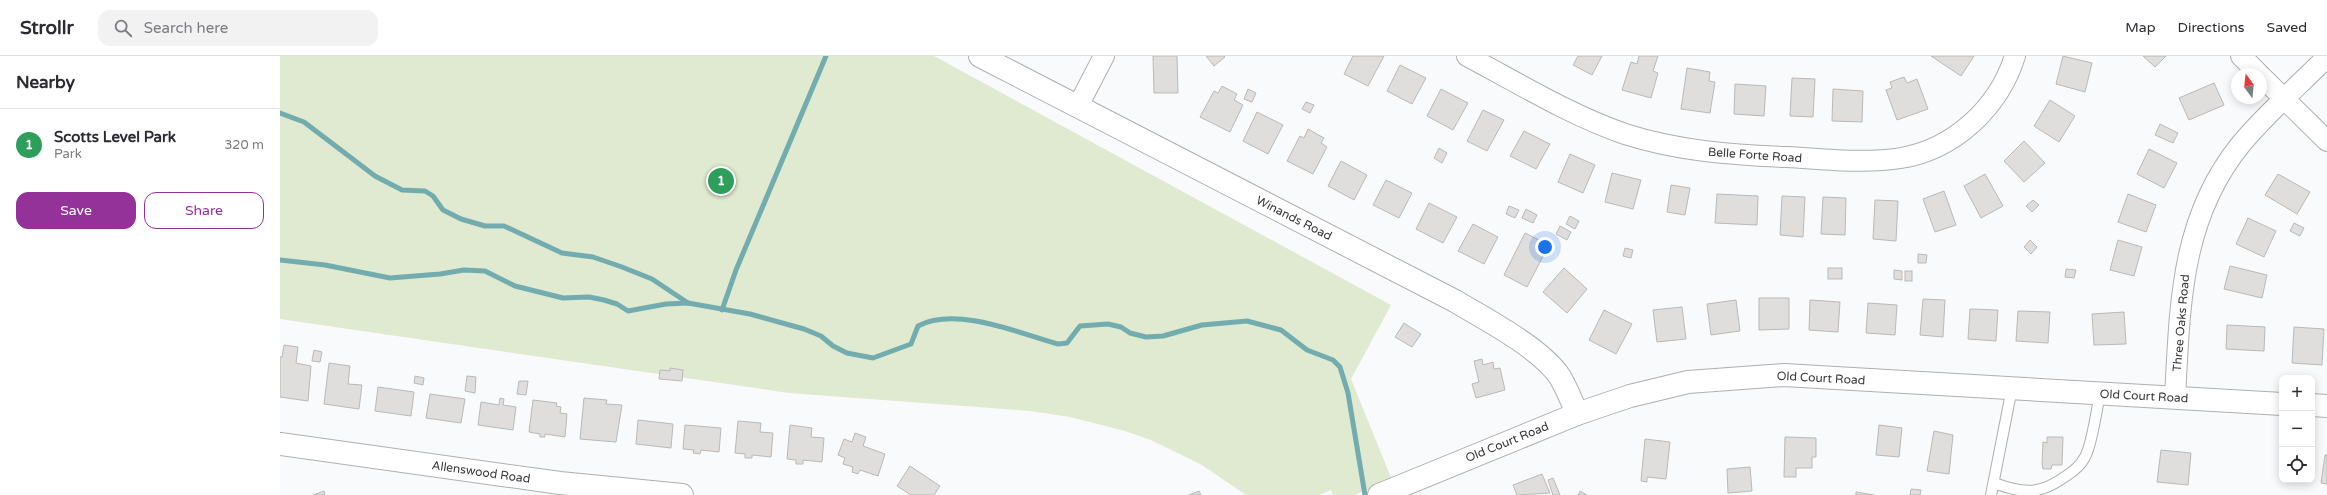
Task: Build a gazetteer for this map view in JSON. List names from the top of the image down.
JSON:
{
  "streets": {
    "street": [
      "Belle Forte Road",
      "Winands Road",
      "Three Oaks Road",
      "Old Court Road",
      "Allenswood Road"
    ]
  },
  "crossings": [
    ["Winands Road", "Old Court Road"],
    ["Three Oaks Road", "Old Court Road"]
  ],
  "north": "top",
  "page": {
    "header": "Strollr",
    "search": "Search here",
    "nav": ["Map", "Directions", "Saved"],
    "heading": "Nearby",
    "list": [
      {
        "mark": "1",
        "name": "Scotts Level Park",
        "note": "Park",
        "value": "320 m"
      }
    ],
    "pins": "1",
    "buttons": ["Save", "Share"],
    "map_buttons": ["+", "−"]
  }
}
